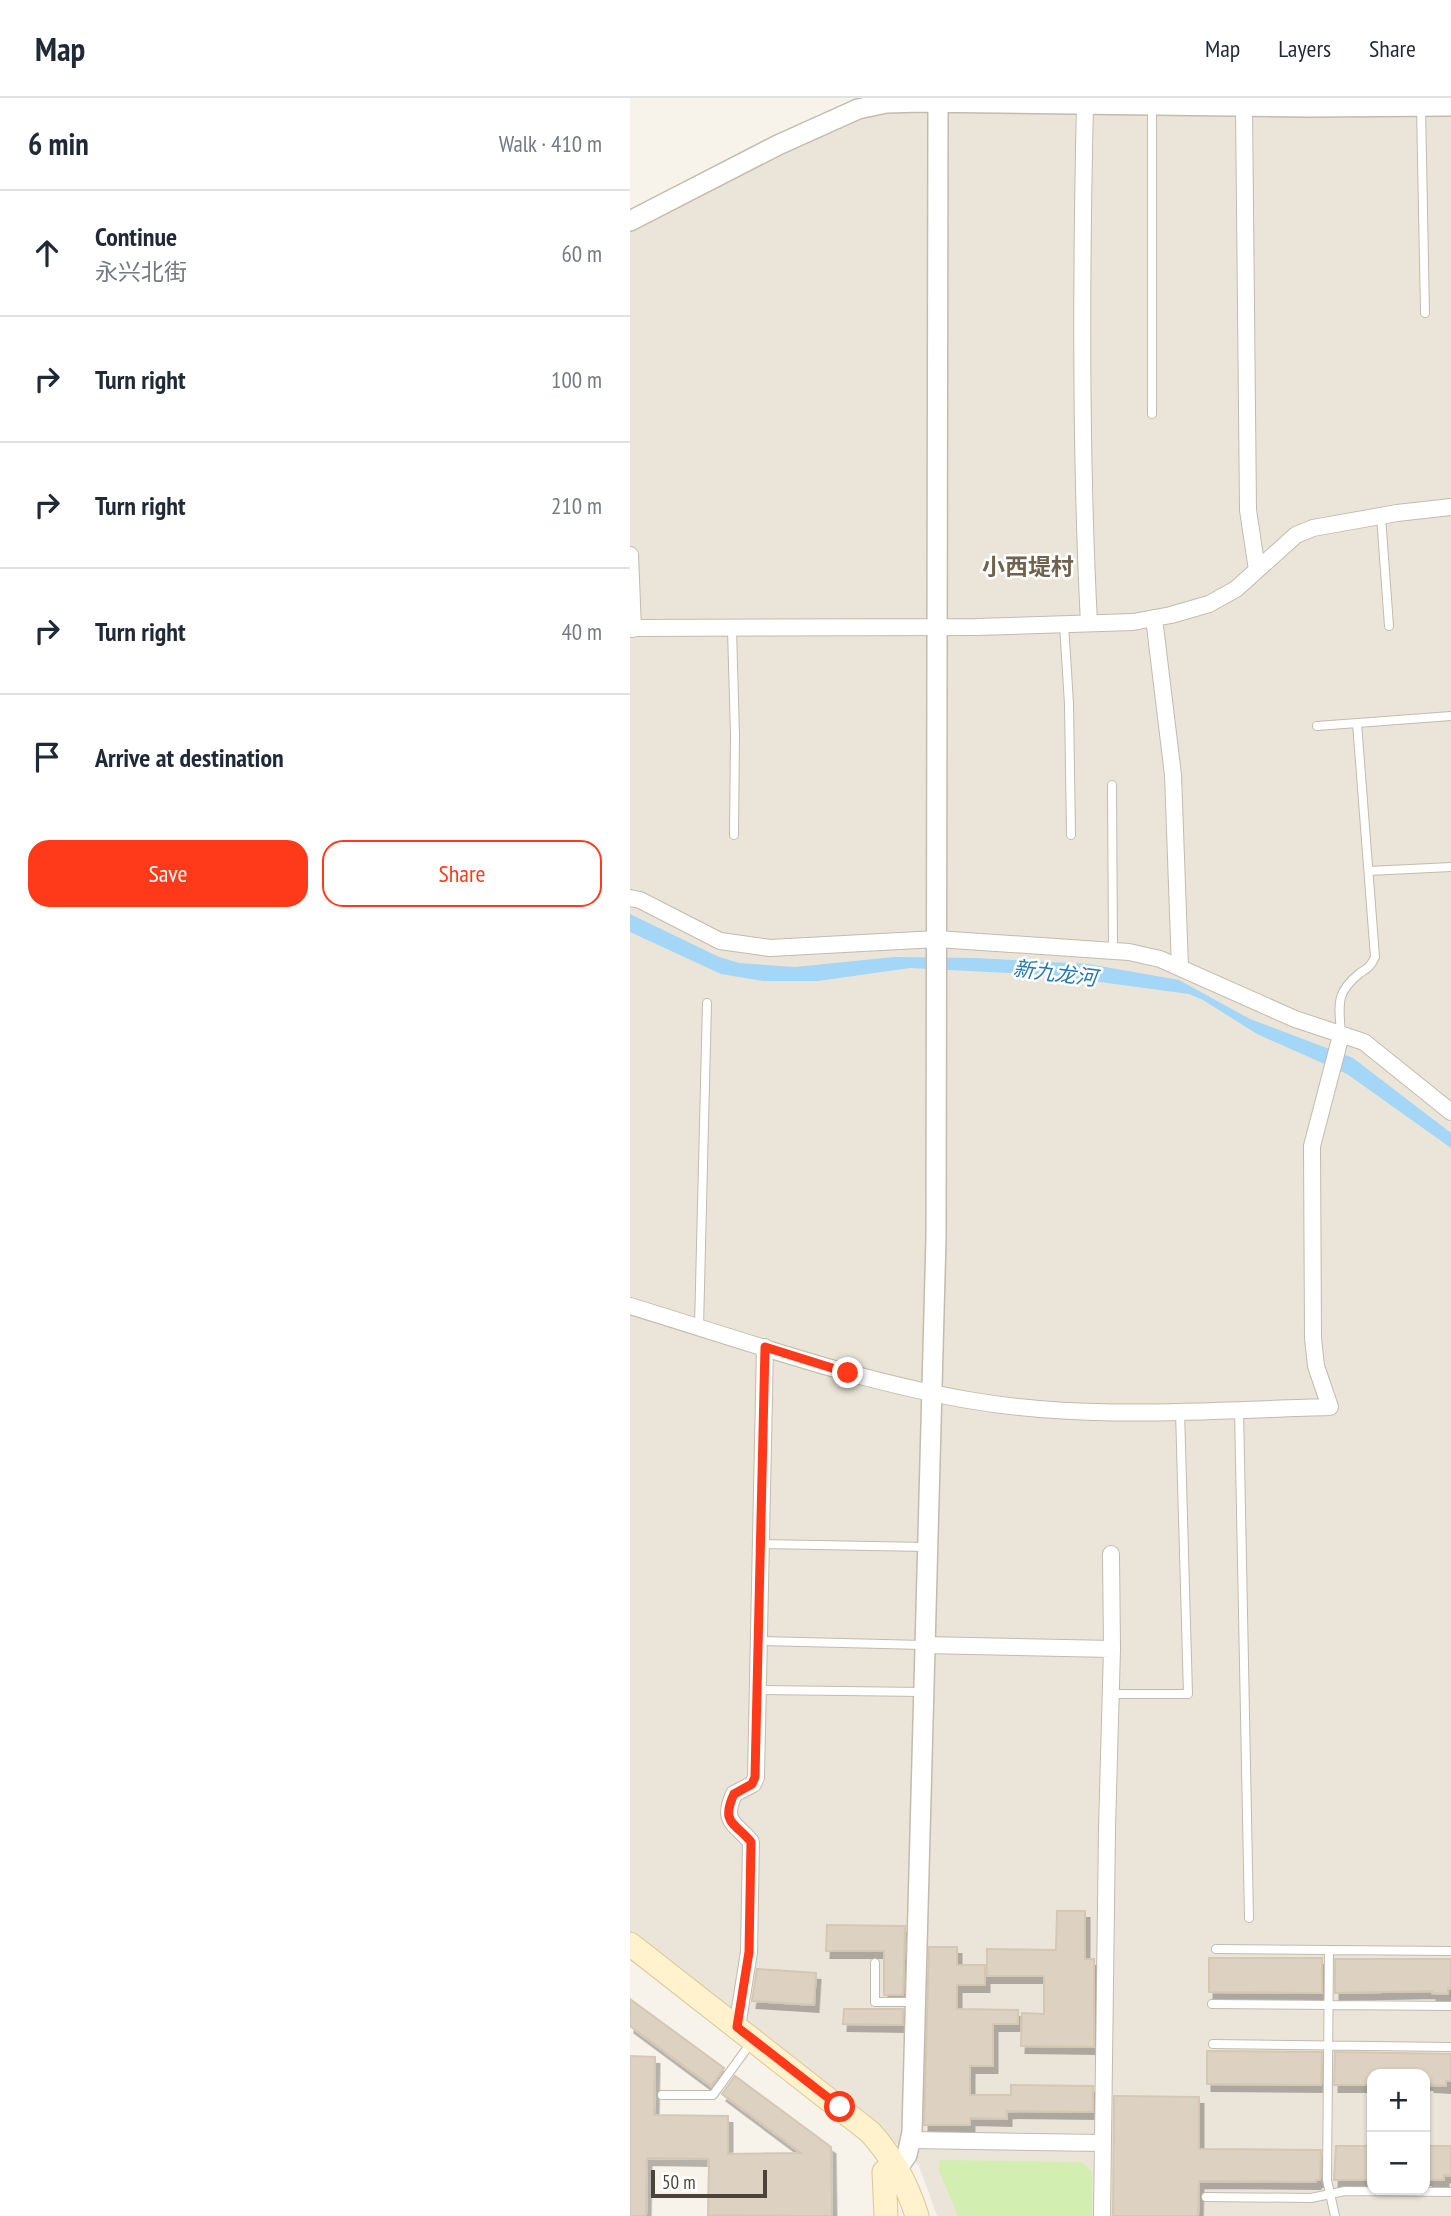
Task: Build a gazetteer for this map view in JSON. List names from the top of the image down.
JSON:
{
  "districts": ["小西堤村"],
  "water": ["新九龙河"],
  "scale_bar": "50 m",
  "page": {
    "header": "Map",
    "nav": ["Map", "Layers", "Share"],
    "heading": ["6 min", "Walk · 410 m"],
    "list": [
      ["Continue", "永兴北街", "60 m"],
      ["Turn right", "100 m"],
      ["Turn right", "210 m"],
      ["Turn right", "40 m"],
      "Arrive at destination"
    ],
    "buttons": ["Save", "Share"],
    "map_buttons": ["+", "−"],
    "scale": "50 m"
  }
}
